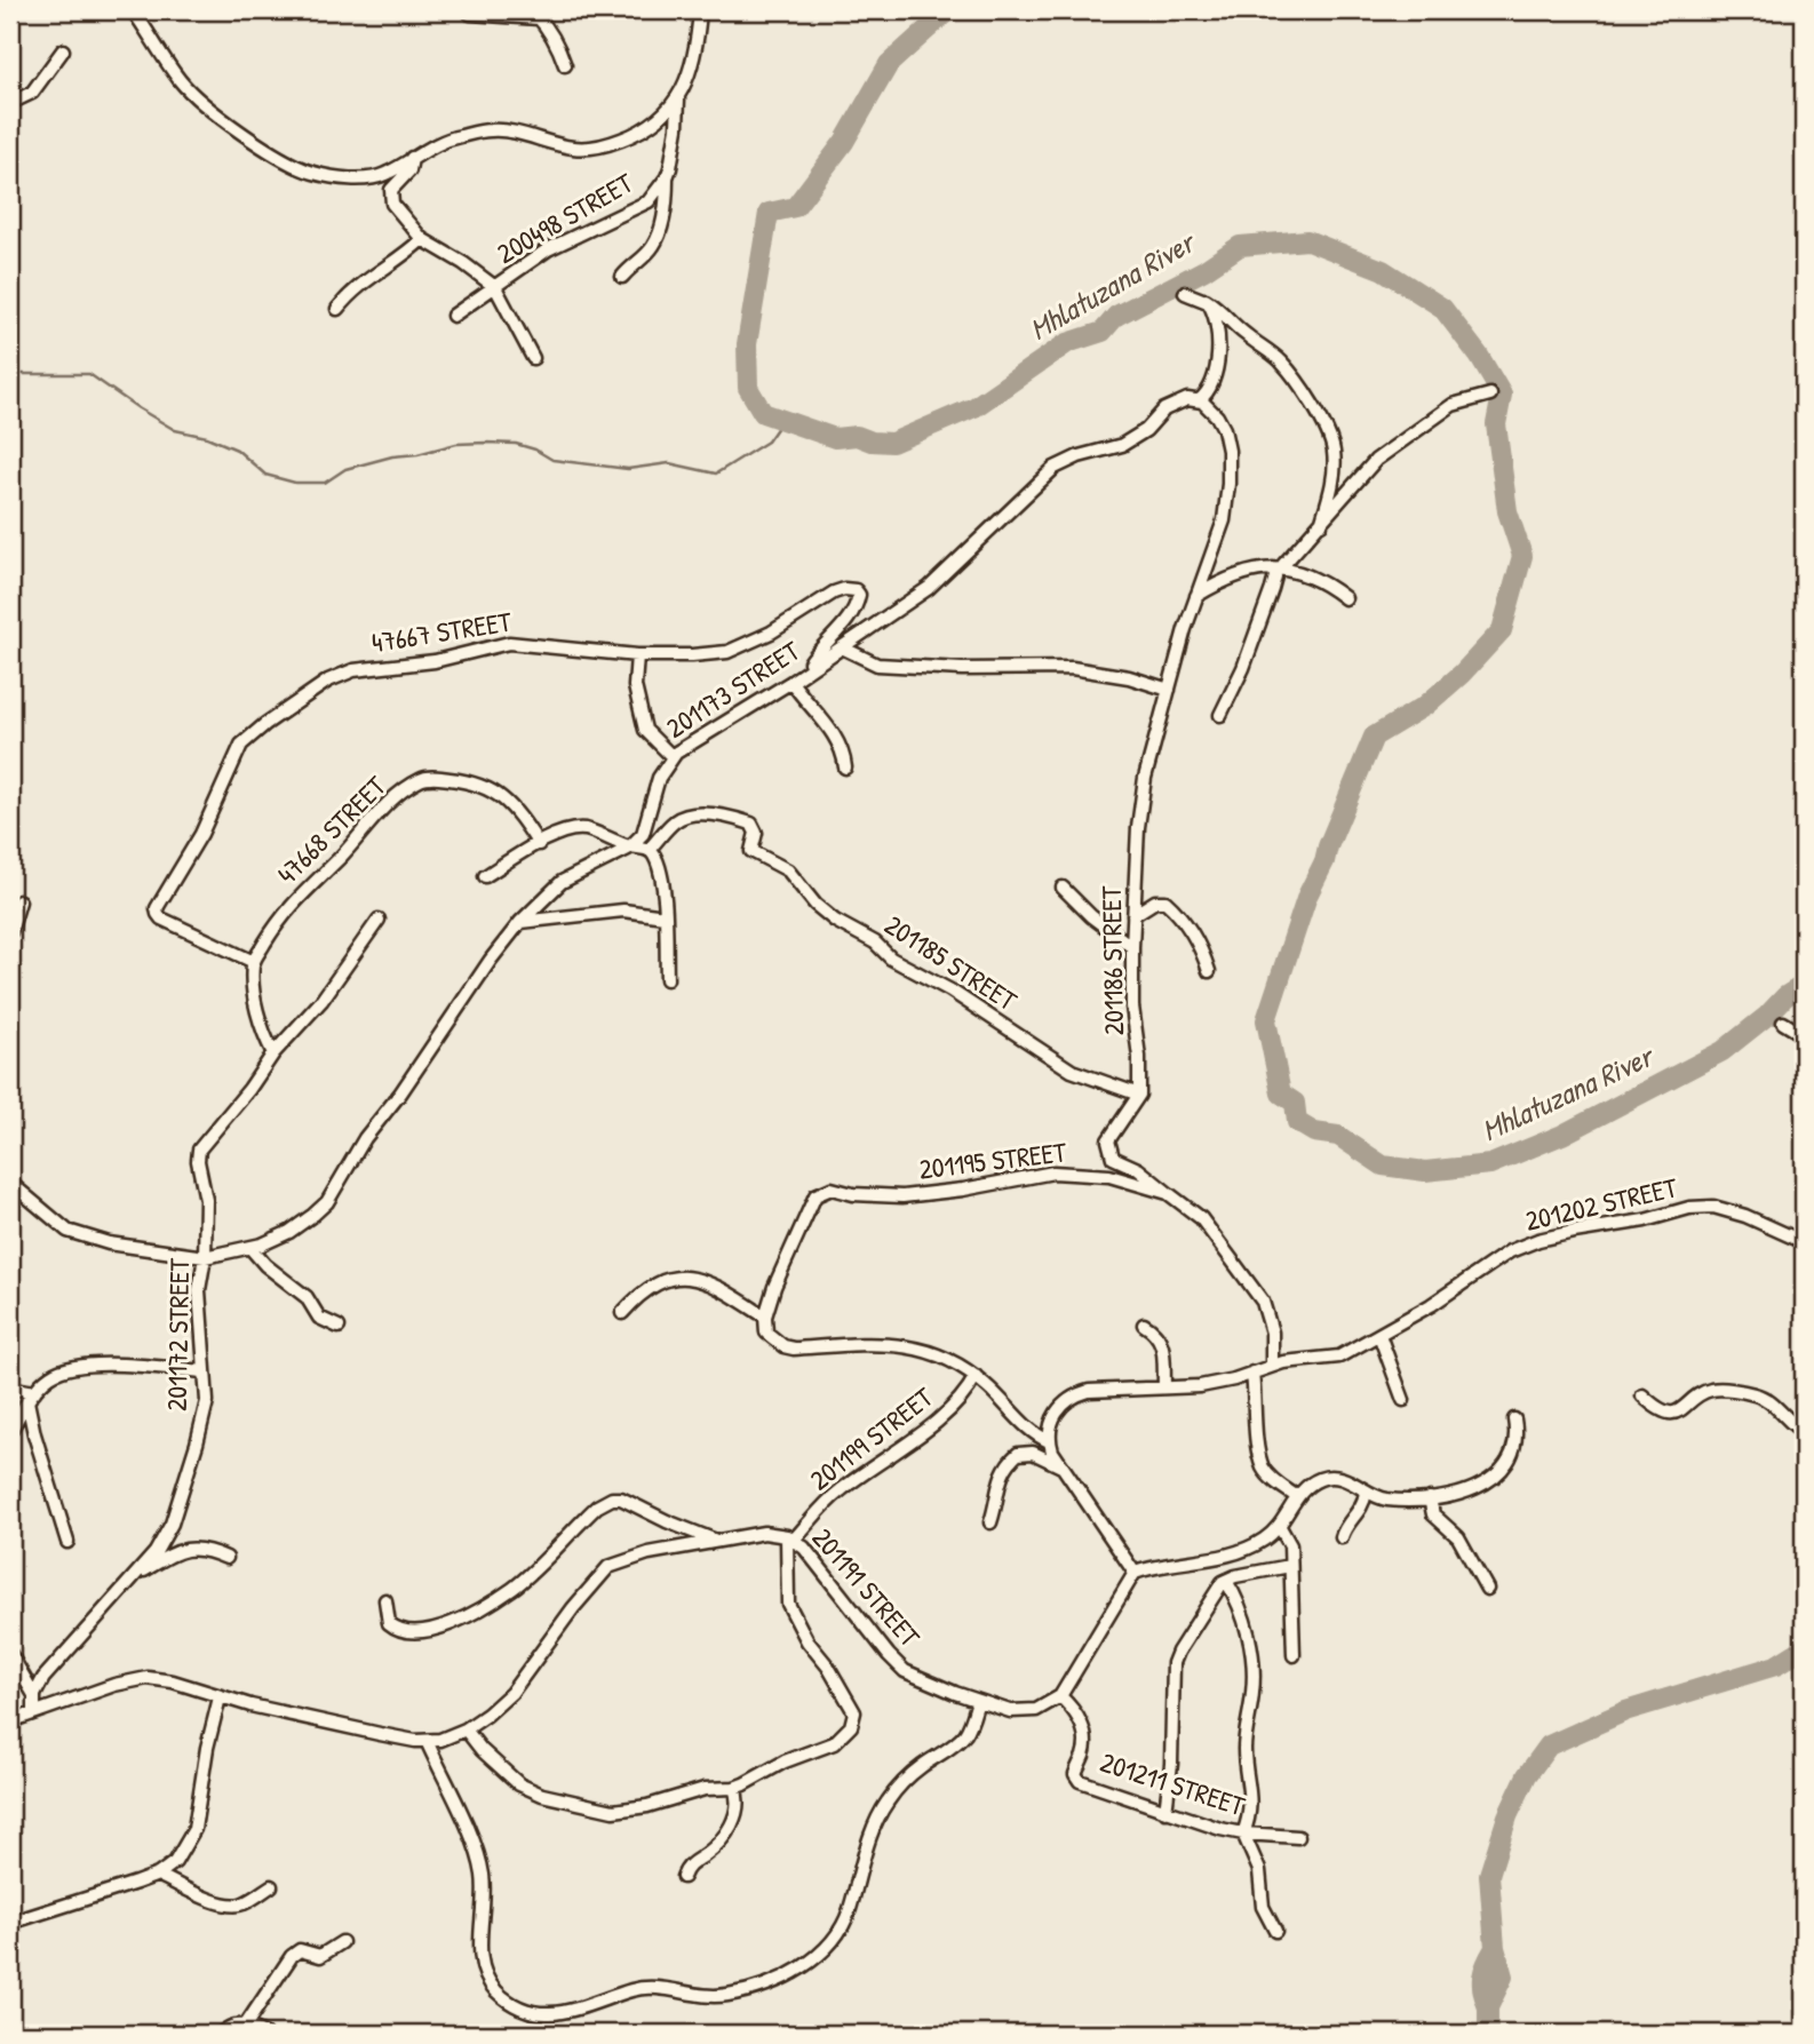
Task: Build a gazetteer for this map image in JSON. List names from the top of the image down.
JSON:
{
  "streets": {
    "street": [
      "200498 STREET",
      "47667 STREET",
      "201173 STREET",
      "47668 STREET",
      "201186 STREET",
      "201185 STREET",
      "201195 STREET",
      "201202 STREET",
      "201172 STREET",
      "201199 STREET",
      "201191 STREET",
      "201211 STREET"
    ]
  },
  "crossings": [
    ["47667 STREET", "201173 STREET"],
    ["47667 STREET", "47668 STREET"],
    ["201173 STREET", "201186 STREET"],
    ["201186 STREET", "201185 STREET"],
    ["201195 STREET", "201202 STREET"],
    ["201199 STREET", "201191 STREET"],
    ["201191 STREET", "201211 STREET"]
  ],
  "water": ["Mhlatuzana River"]
}
